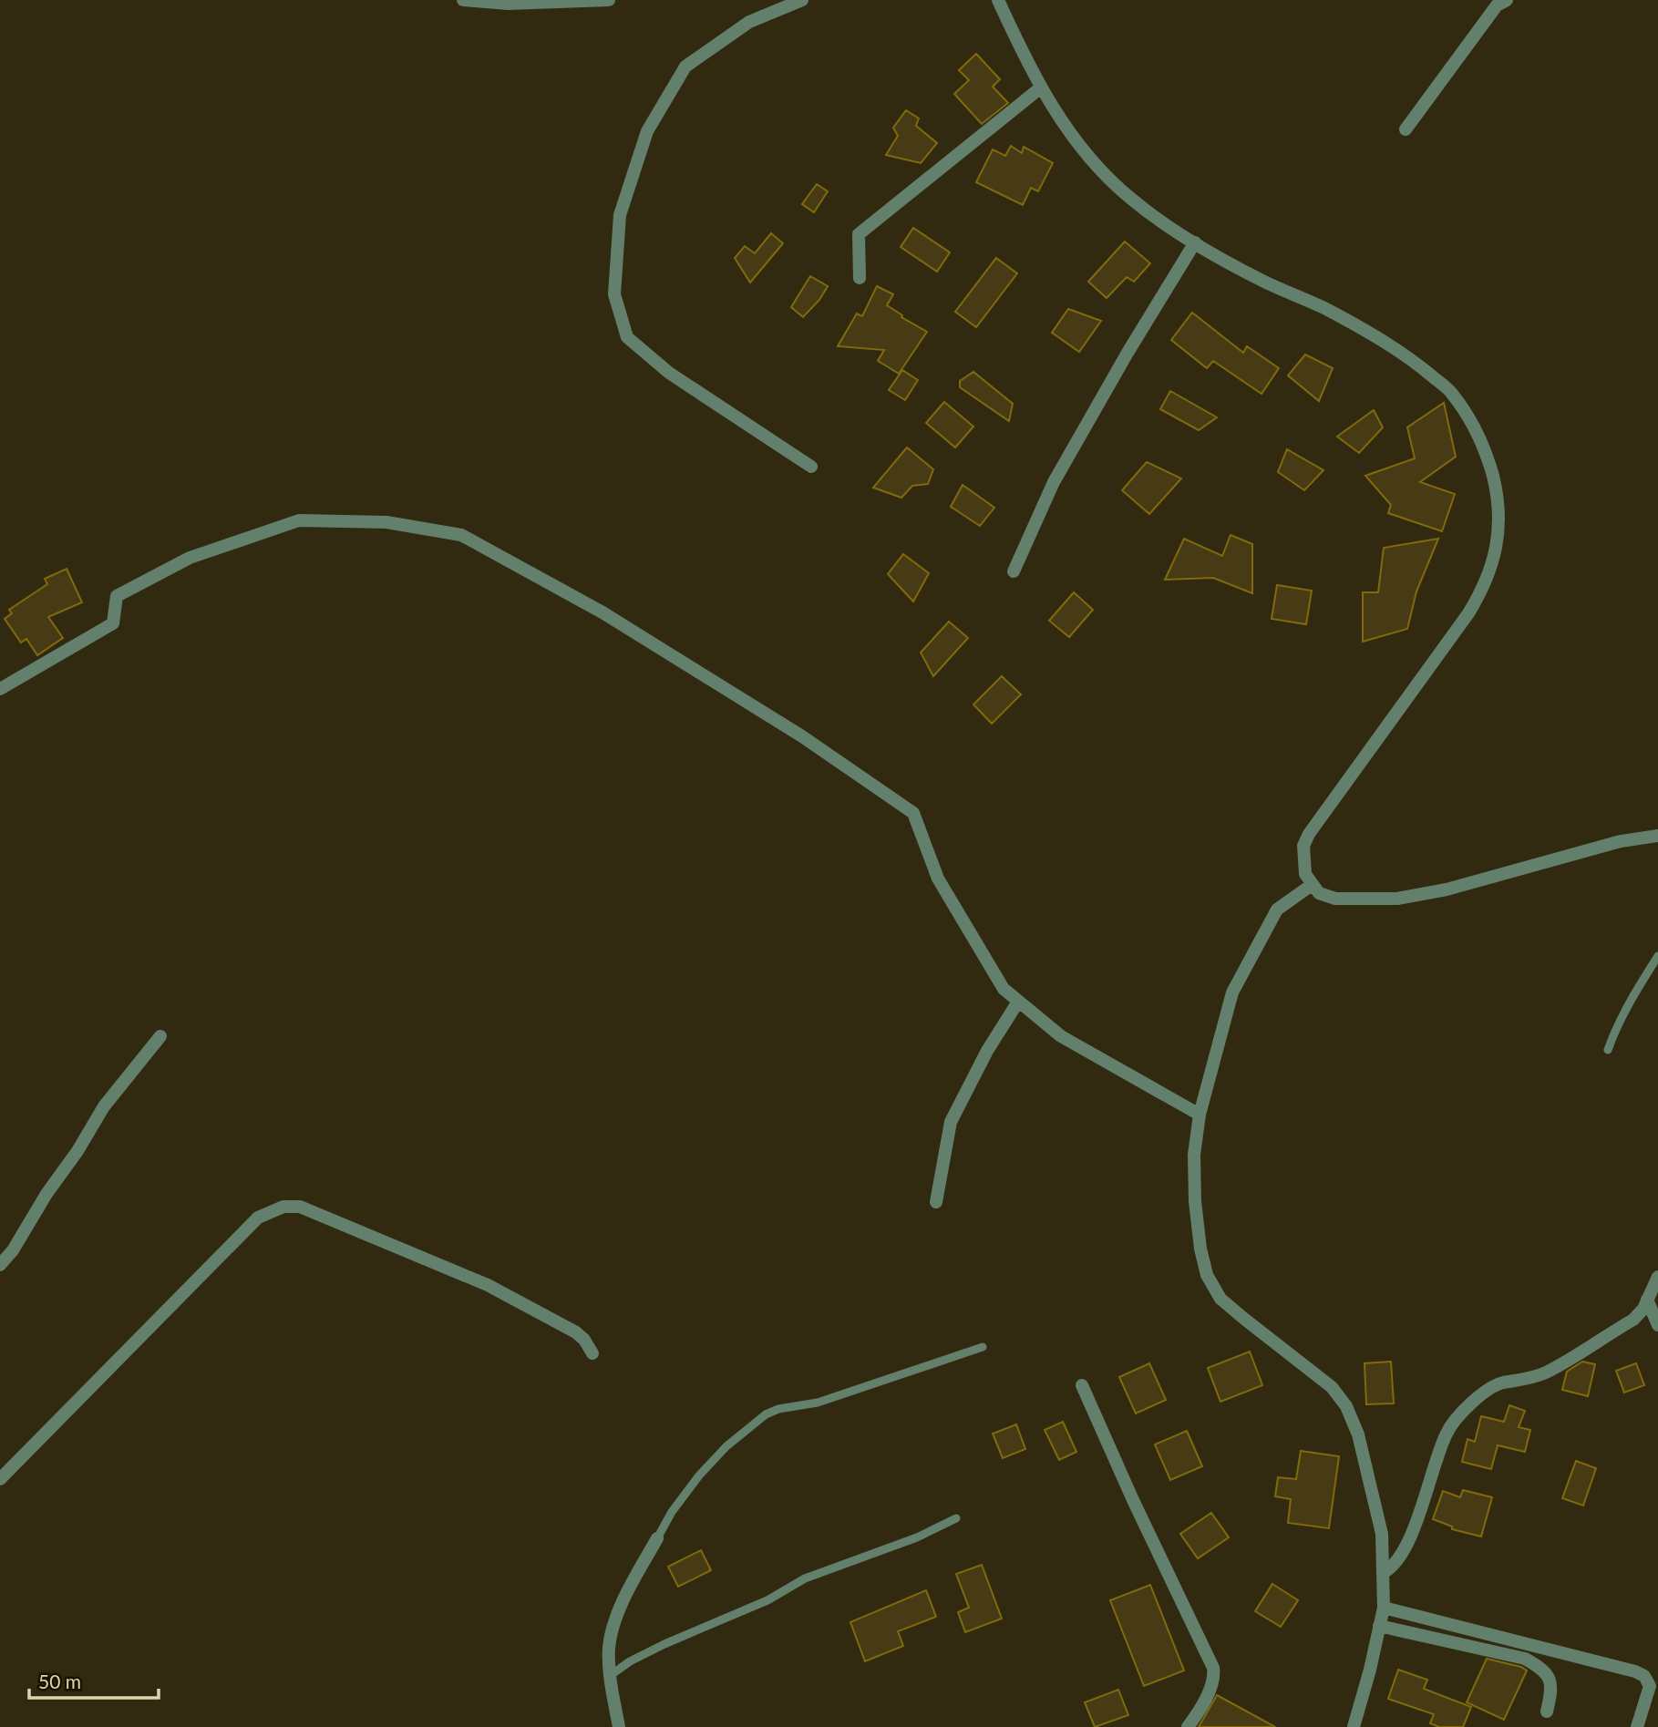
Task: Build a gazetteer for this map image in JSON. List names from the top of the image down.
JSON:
{
  "scale_bar": "50 m"
}
